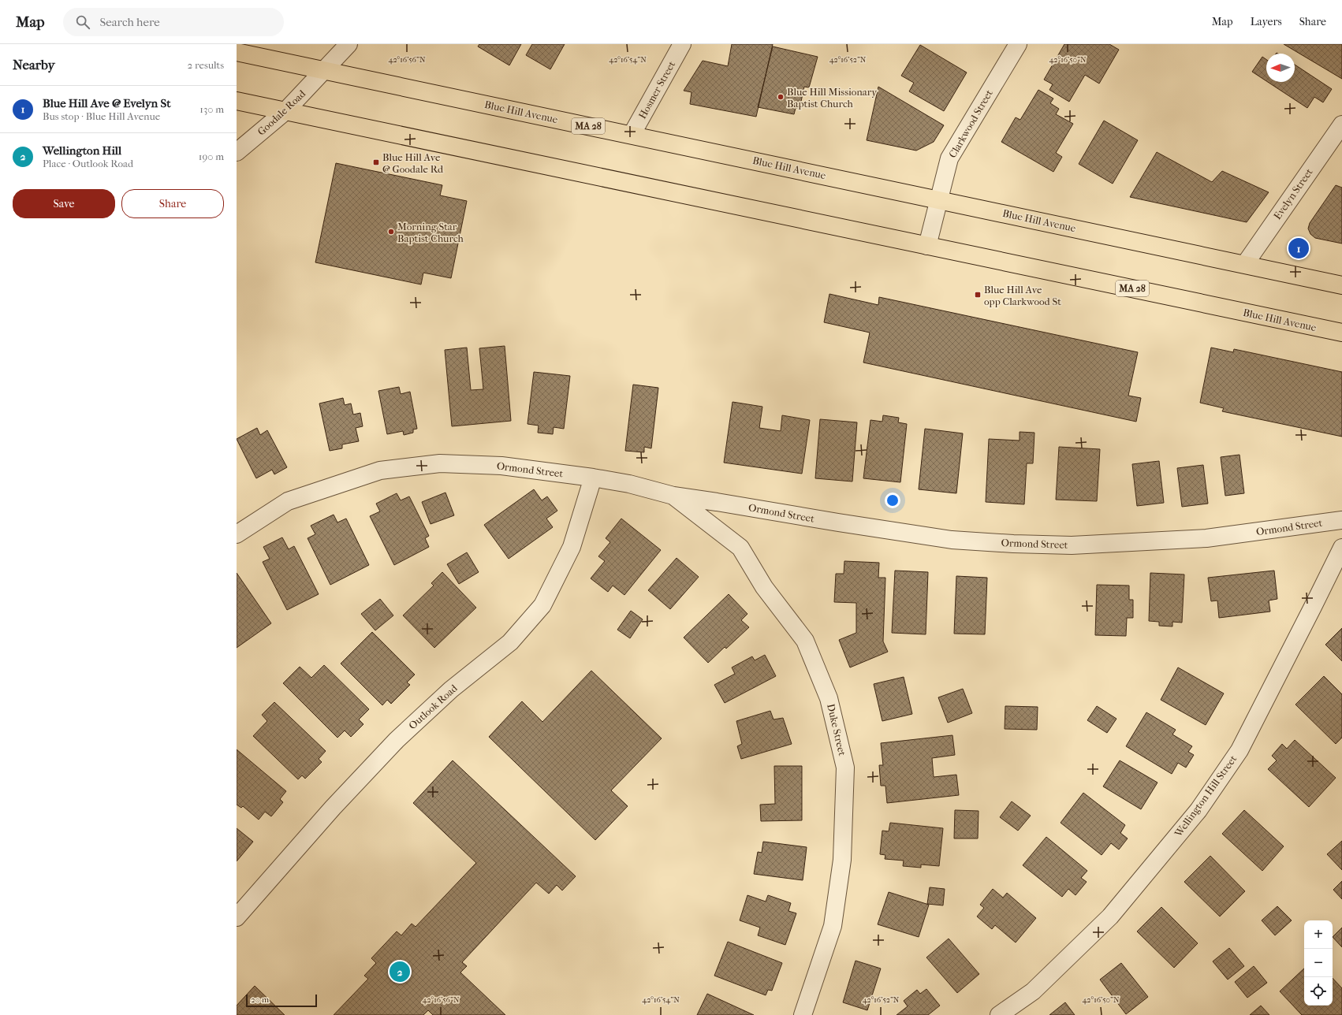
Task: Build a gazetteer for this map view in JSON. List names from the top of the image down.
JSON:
{
  "streets": {
    "highway": ["Blue Hill Avenue", "MA 28"],
    "street": [
      "Hosmer Street",
      "Goodale Road",
      "Clarkwood Street",
      "Evelyn Street",
      "Ormond Street",
      "Outlook Road",
      "Duke Street",
      "Wellington Hill Street"
    ]
  },
  "crossings": [
    ["Hosmer Street", "Blue Hill Avenue"],
    ["Blue Hill Avenue", "Goodale Road"],
    ["Blue Hill Avenue", "Clarkwood Street"],
    ["Blue Hill Avenue", "Evelyn Street"],
    ["Ormond Street", "Outlook Road"],
    ["Ormond Street", "Duke Street"]
  ],
  "places": {
    "other": ["Blue Hill Missionary Baptist Church", "Morning Star Baptist Church"],
    "transit": ["Blue Hill Ave @ Goodale Rd", "Blue Hill Ave opp Clarkwood St"]
  },
  "scale_bar": "20 m",
  "north": "left",
  "page": {
    "header": "Map",
    "search": "Search here",
    "nav": ["Map", "Layers", "Share"],
    "heading": ["Nearby", "2 results"],
    "list": [
      {
        "mark": "1",
        "name": "Blue Hill Ave @ Evelyn St",
        "note": "Bus stop · Blue Hill Avenue",
        "value": "130 m"
      },
      {
        "mark": "2",
        "name": "Wellington Hill",
        "note": "Place · Outlook Road",
        "value": "190 m"
      }
    ],
    "buttons": ["Save", "Share"],
    "pins": ["1", "2"],
    "map_buttons": ["+", "−"],
    "scale": "20 m"
  },
  "coordinates": [
    "42°16'56\"N",
    "42°16'54\"N",
    "42°16'52\"N",
    "42°16'50\"N"
  ]
}
